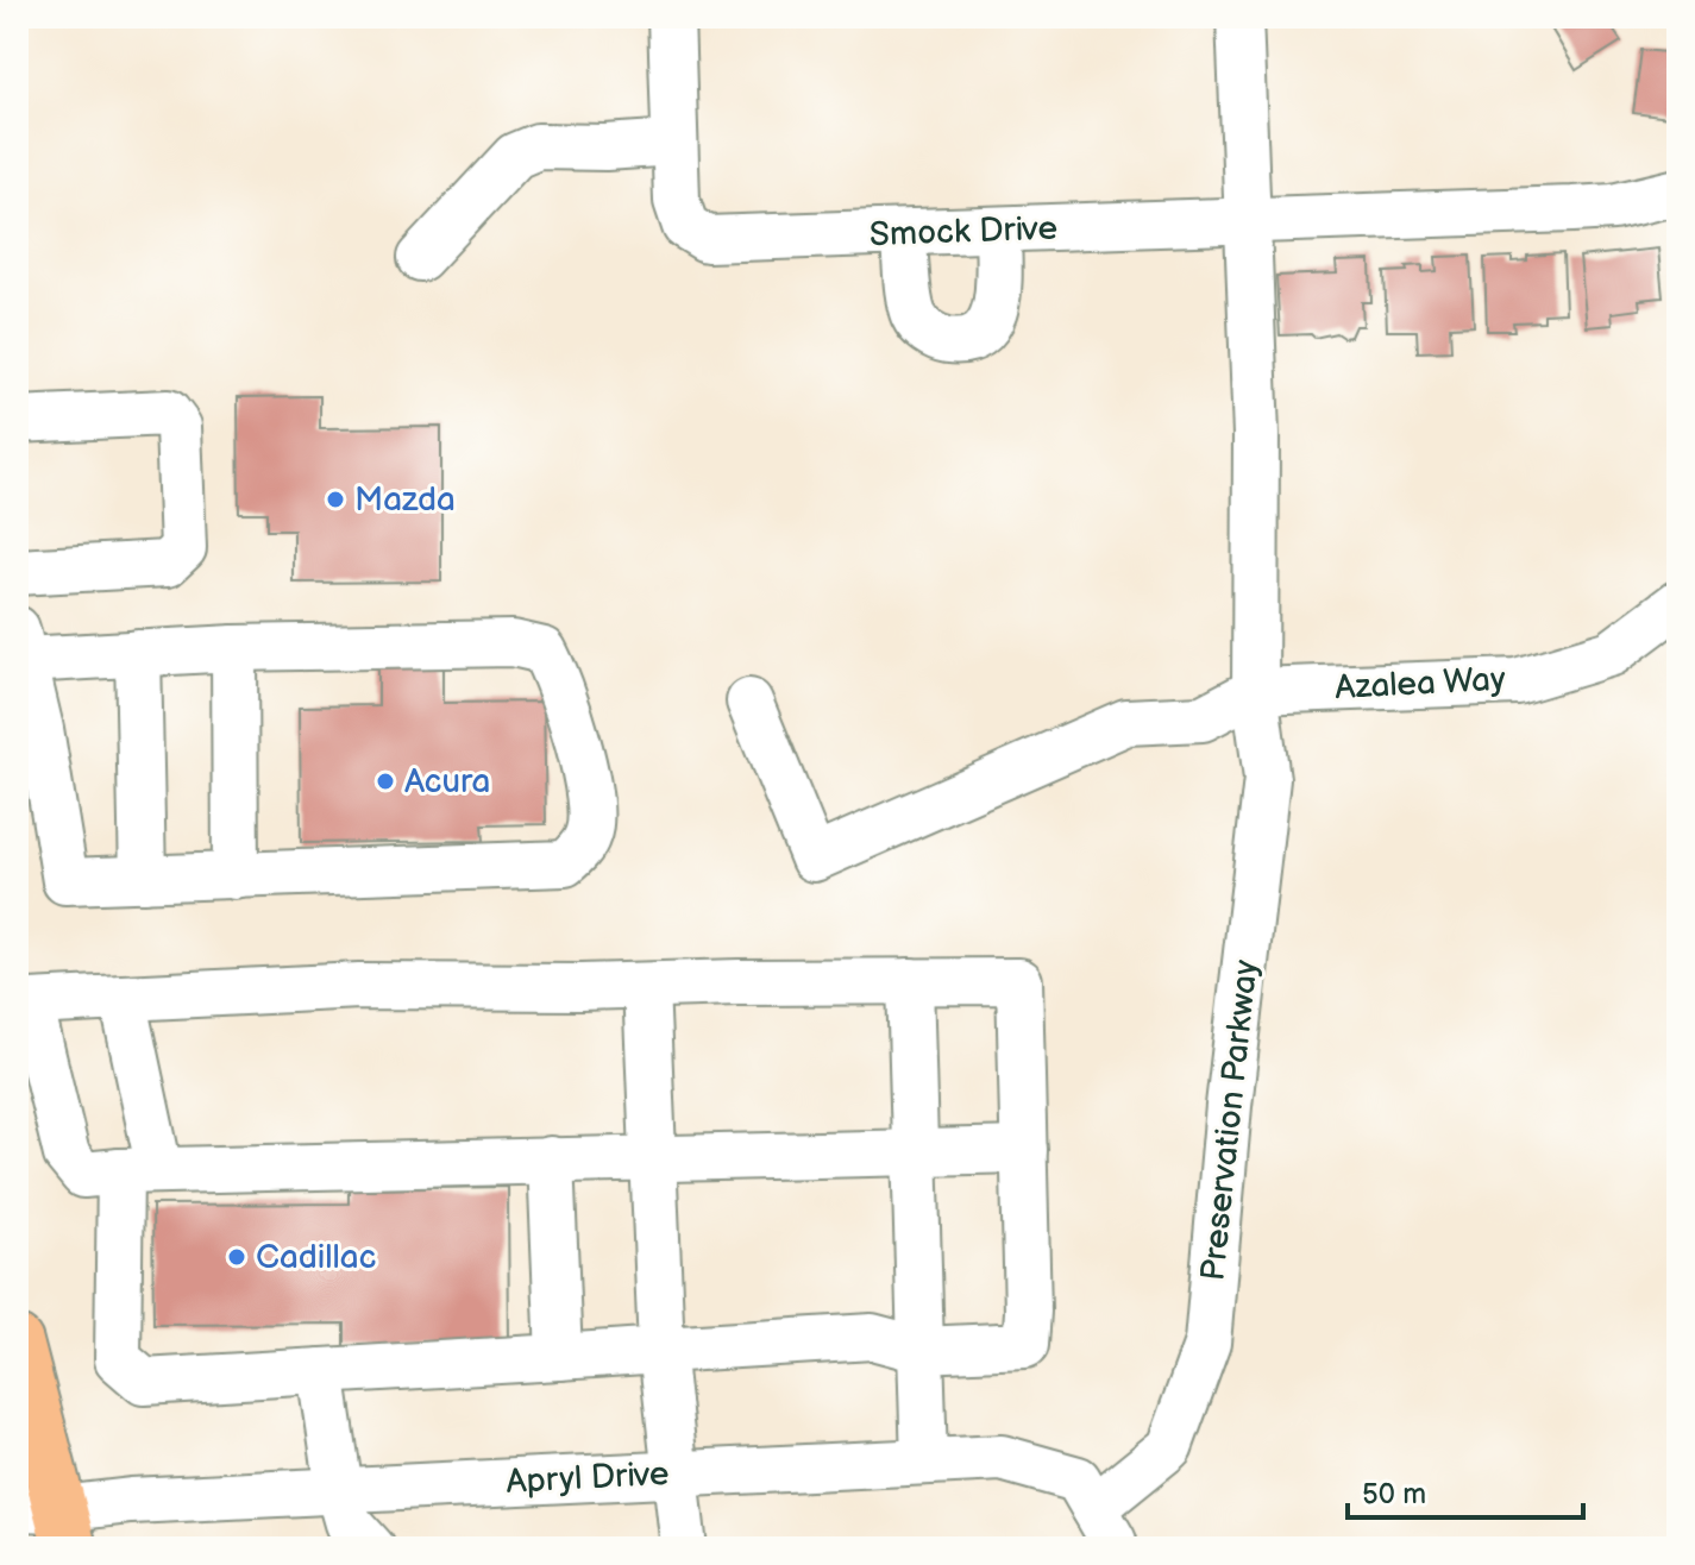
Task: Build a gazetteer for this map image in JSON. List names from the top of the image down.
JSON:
{
  "streets": {
    "street": [
      "Smock Drive",
      "Azalea Way",
      "Preservation Parkway",
      "Apryl Drive"
    ]
  },
  "crossings": [
    ["Smock Drive", "Preservation Parkway"],
    ["Azalea Way", "Preservation Parkway"],
    ["Preservation Parkway", "Apryl Drive"]
  ],
  "places": ["Mazda", "Acura", "Cadillac"],
  "scale_bar": "50 m"
}
